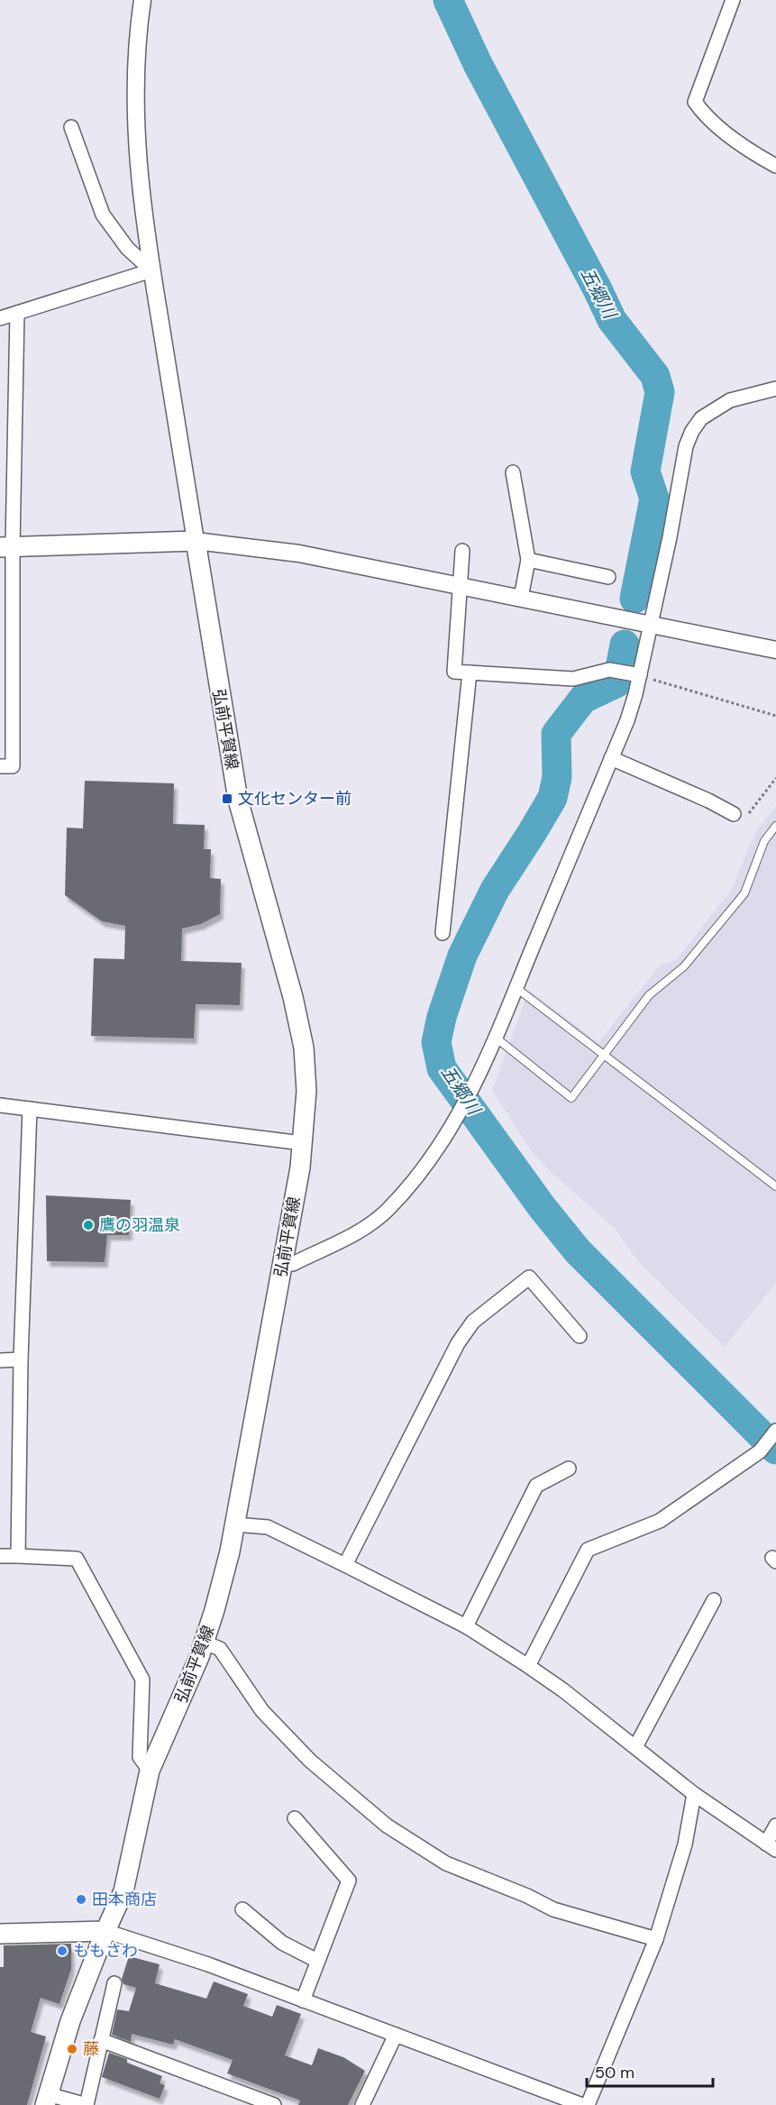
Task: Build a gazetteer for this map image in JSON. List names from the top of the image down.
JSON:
{
  "streets": {
    "main road": ["弘前平賀線"]
  },
  "water": ["五郷川"],
  "places": {
    "transit": ["文化センター前"],
    "other": [
      "鷹の羽温泉",
      "田本商店",
      "ももさわ",
      "藤"
    ]
  },
  "scale_bar": "50 m"
}
